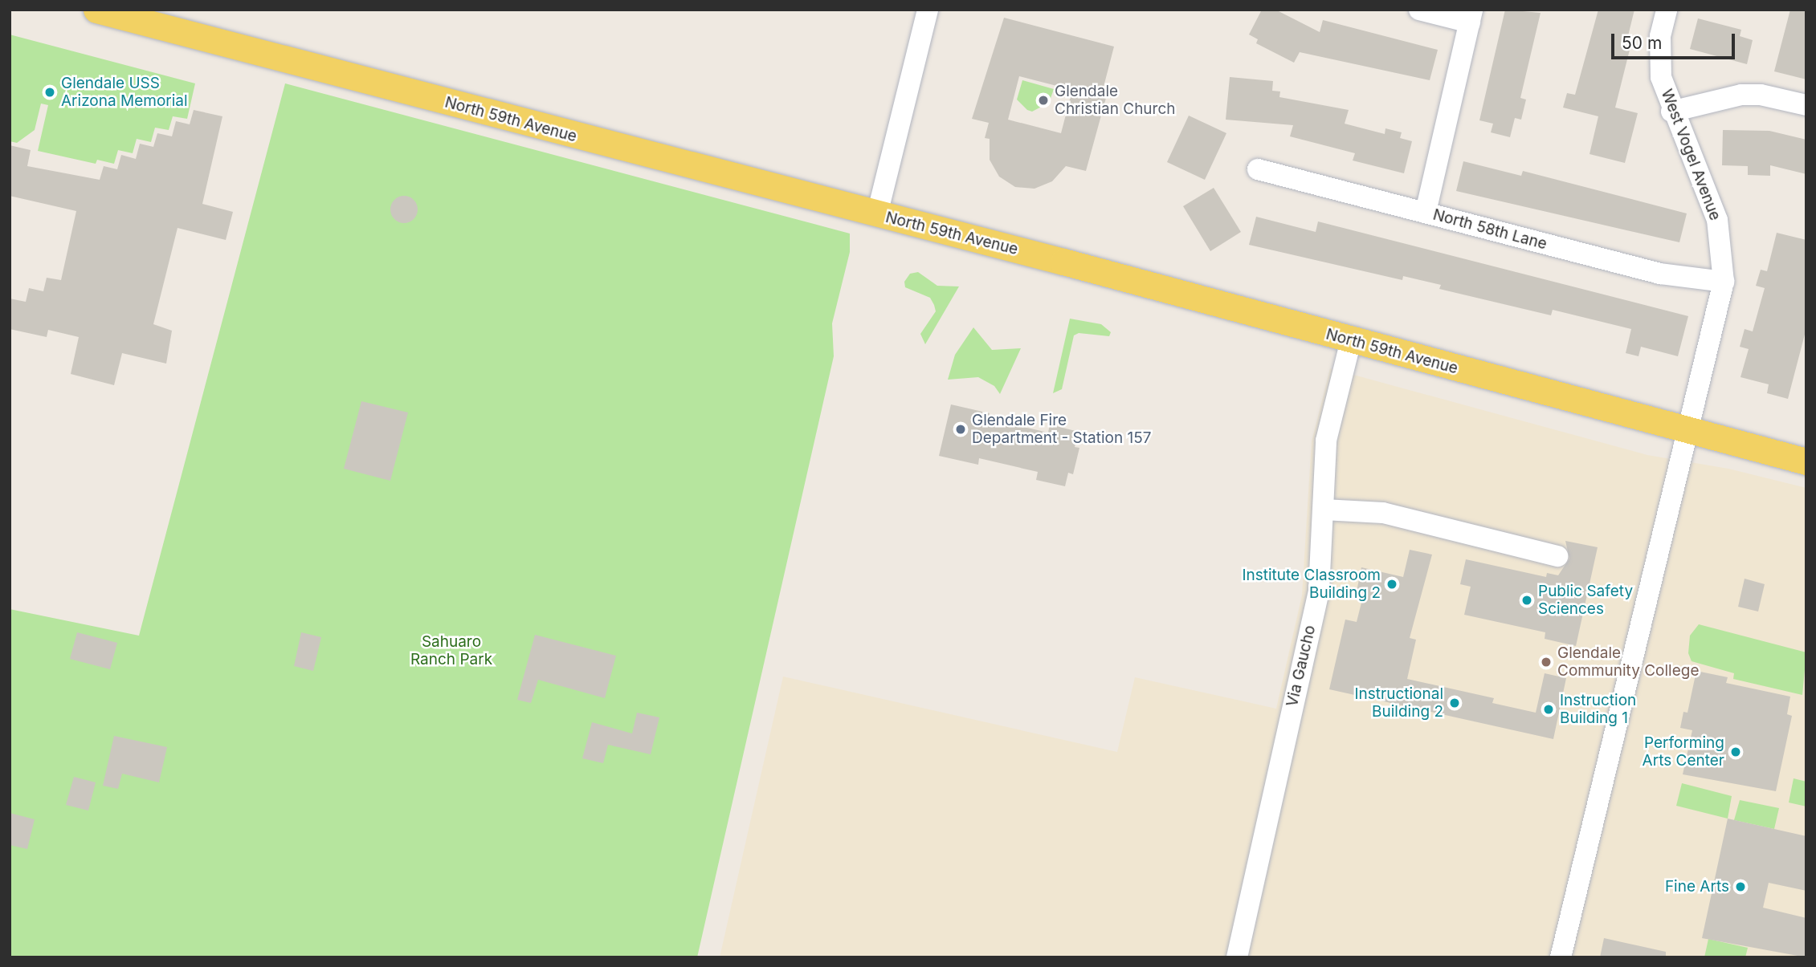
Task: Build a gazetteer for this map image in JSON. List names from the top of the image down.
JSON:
{
  "streets": {
    "main road": ["North 59th Avenue"],
    "street": ["West Vogel Avenue", "North 58th Lane", "Via Gaucho"]
  },
  "crossings": [
    ["North 59th Avenue", "West Vogel Avenue"],
    ["North 59th Avenue", "Via Gaucho"],
    ["West Vogel Avenue", "North 58th Lane"]
  ],
  "parks": ["Sahuaro Ranch Park"],
  "places": [
    "Glendale USS Arizona Memorial",
    "Glendale Christian Church",
    "Glendale Fire Department - Station 157",
    "Institute Classroom Building 2",
    "Public Safety Sciences",
    "Glendale Community College",
    "Instructional Building 2",
    "Instruction Building 1",
    "Performing Arts Center",
    "Fine Arts"
  ],
  "scale_bar": "50 m"
}
